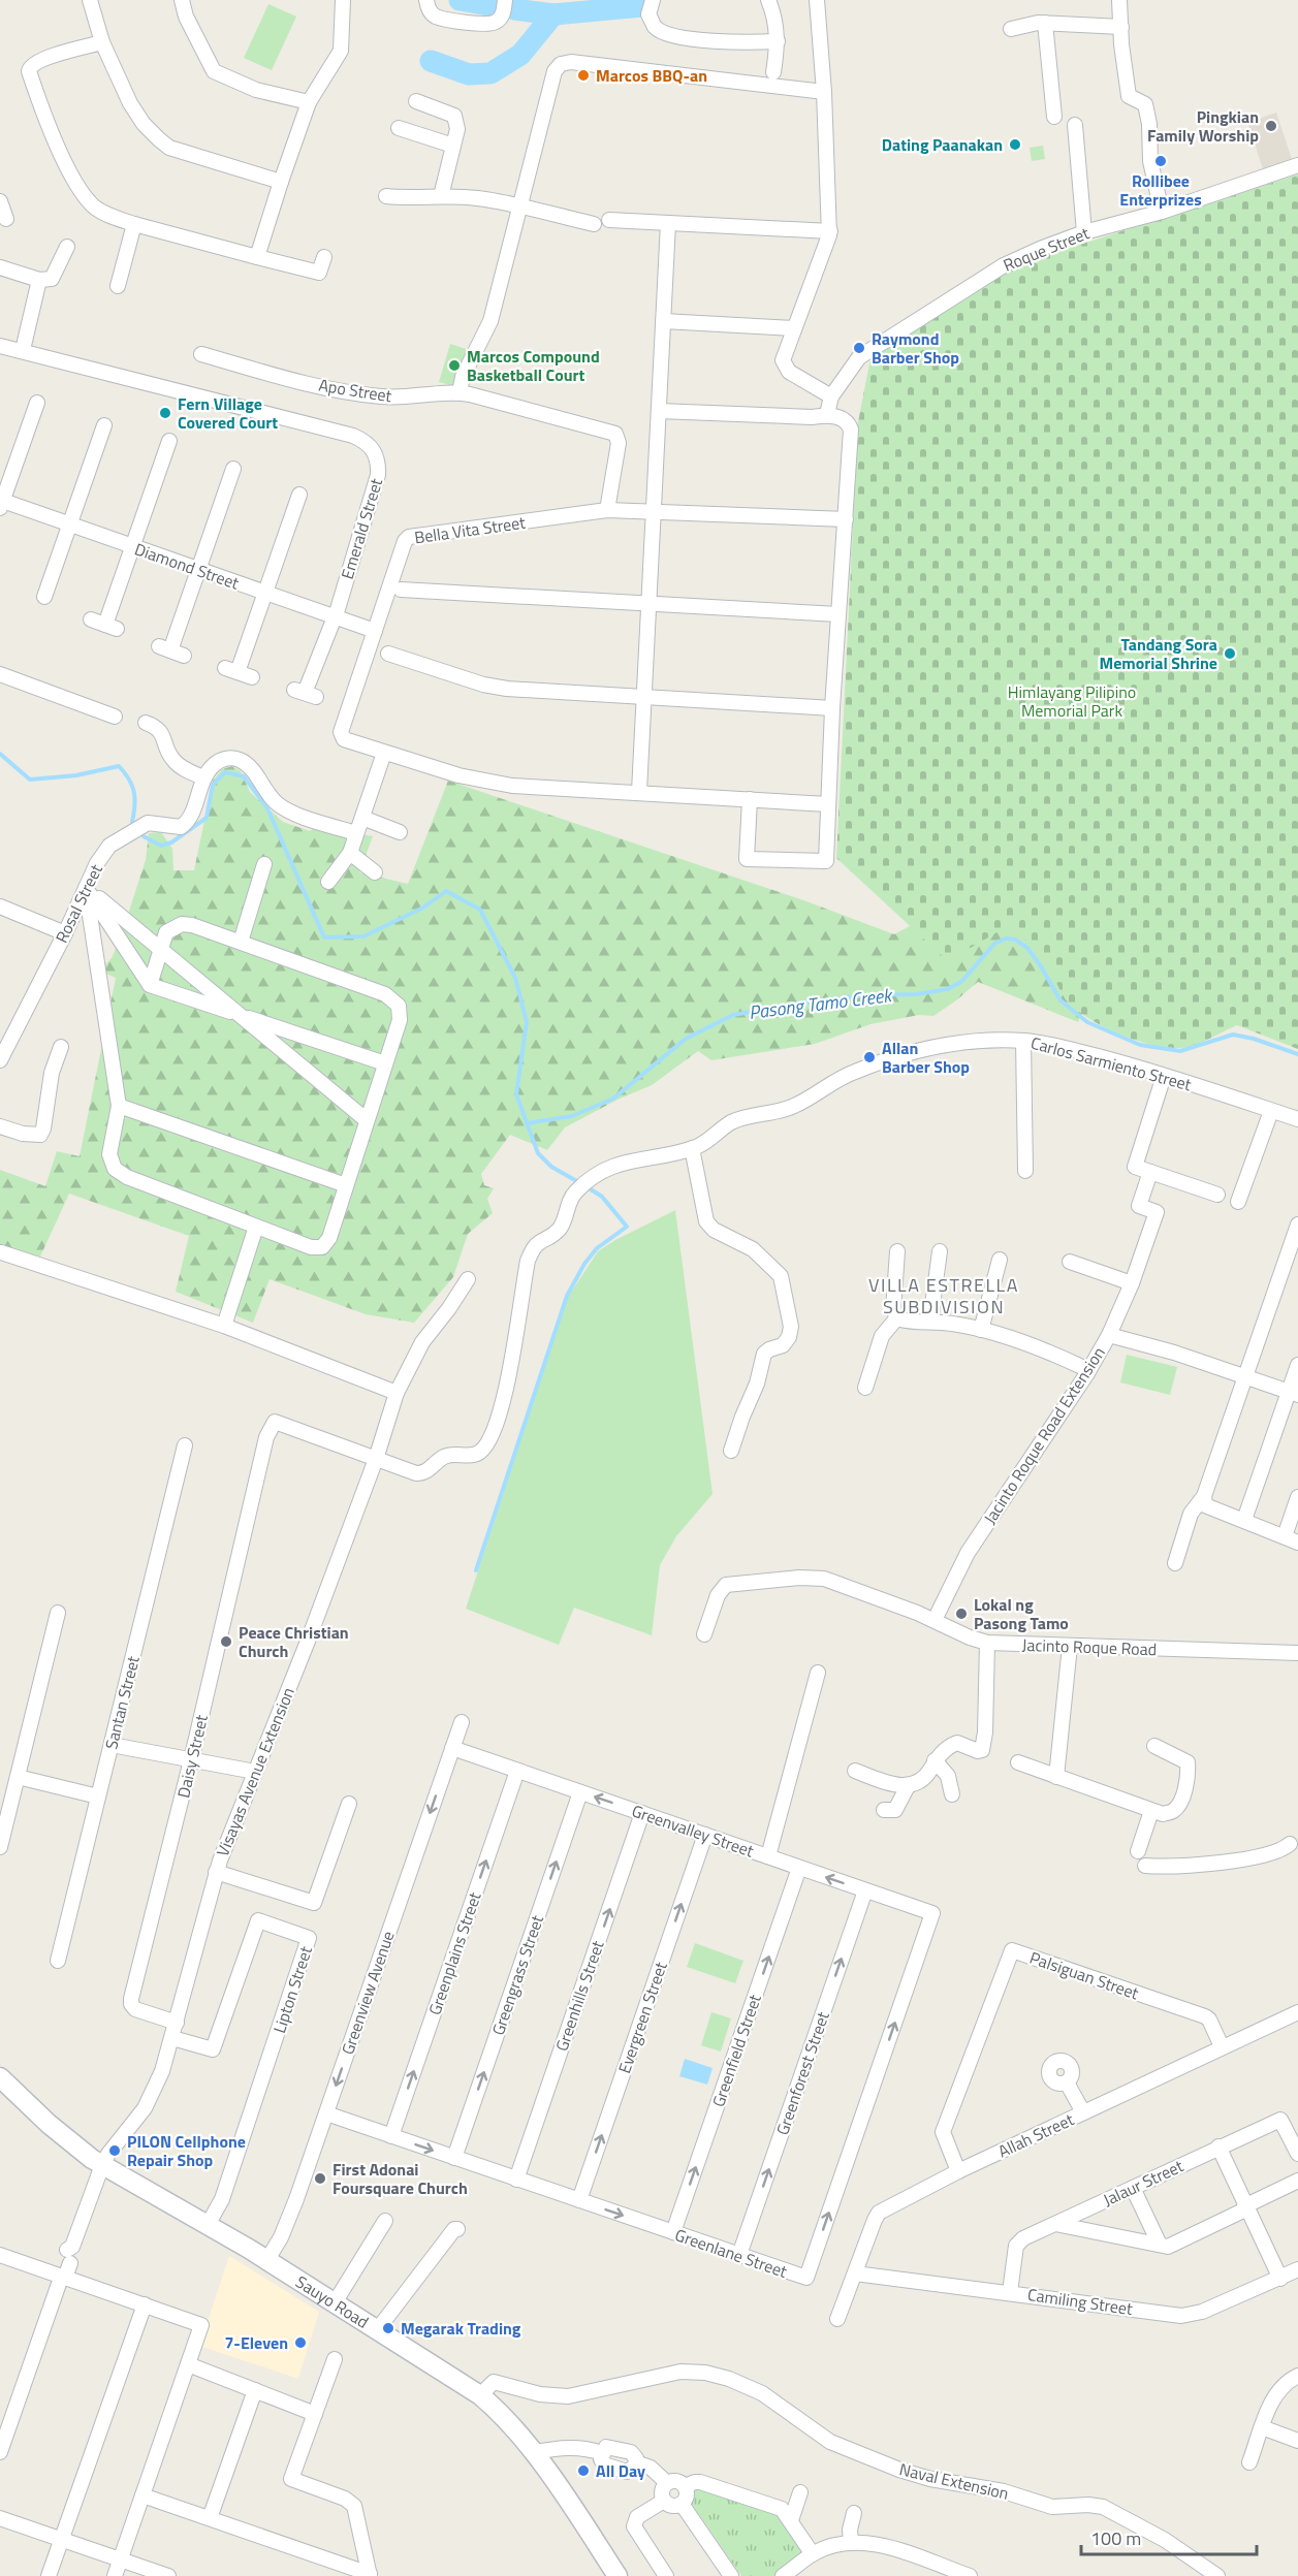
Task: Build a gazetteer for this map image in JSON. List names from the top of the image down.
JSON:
{
  "streets": {
    "main road": ["Sauyo Road"],
    "street": [
      "Roque Street",
      "Apo Street",
      "Emerald Street",
      "Bella Vita Street",
      "Diamond Street",
      "Rosal Street",
      "Carlos Sarmiento Street",
      "Jacinto Roque Road Extension",
      "Jacinto Roque Road",
      "Santan Street",
      "Daisy Street",
      "Visayas Avenue Extension",
      "Greenvalley Street",
      "Greenplains Street",
      "Greengrass Street",
      "Palsiguan Street",
      "Lipton Street",
      "Greenview Avenue",
      "Greenhills Street",
      "Evergreen Street",
      "Greenfield Street",
      "Greenforest Street",
      "Allah Street",
      "Jalaur Street",
      "Greenlane Street",
      "Camiling Street",
      "Naval Extension"
    ]
  },
  "crossings": [
    ["Apo Street", "Bella Vita Street"],
    ["Emerald Street", "Diamond Street"],
    ["Bella Vita Street", "Diamond Street"],
    ["Carlos Sarmiento Street", "Daisy Street"],
    ["Carlos Sarmiento Street", "Visayas Avenue Extension"],
    ["Jacinto Roque Road Extension", "Jacinto Roque Road"],
    ["Daisy Street", "Visayas Avenue Extension"],
    ["Visayas Avenue Extension", "Lipton Street"],
    ["Visayas Avenue Extension", "Sauyo Road"],
    ["Greenvalley Street", "Greenplains Street"],
    ["Greenvalley Street", "Greengrass Street"],
    ["Greenvalley Street", "Greenview Avenue"],
    ["Greenvalley Street", "Greenhills Street"],
    ["Greenvalley Street", "Evergreen Street"],
    ["Greenvalley Street", "Greenfield Street"],
    ["Greenvalley Street", "Greenforest Street"],
    ["Greenvalley Street", "Greenlane Street"],
    ["Greenplains Street", "Greenlane Street"],
    ["Greengrass Street", "Greenlane Street"],
    ["Palsiguan Street", "Allah Street"],
    ["Lipton Street", "Sauyo Road"],
    ["Greenview Avenue", "Greenlane Street"],
    ["Greenview Avenue", "Sauyo Road"],
    ["Greenhills Street", "Greenlane Street"],
    ["Evergreen Street", "Greenlane Street"],
    ["Greenfield Street", "Greenlane Street"],
    ["Greenforest Street", "Greenlane Street"],
    ["Allah Street", "Camiling Street"],
    ["Jalaur Street", "Camiling Street"],
    ["Sauyo Road", "Naval Extension"]
  ],
  "one_way": [
    "Greenplains Street",
    "Greengrass Street",
    "Greenview Avenue",
    "Greenhills Street",
    "Evergreen Street",
    "Greenfield Street",
    "Greenforest Street"
  ],
  "districts": ["VILLA ESTRELLA SUBDIVISION"],
  "water": ["Pasong Tamo Creek"],
  "parks": ["Himlayang Pilipino Memorial Park"],
  "places": [
    "Marcos BBQ-an",
    "Pingkian Family Worship",
    "Dating Paanakan",
    "Rollibee Enterprizes",
    "Raymond Barber Shop",
    "Marcos Compound Basketball Court",
    "Fern Village Covered Court",
    "Tandang Sora Memorial Shrine",
    "Allan Barber Shop",
    "Lokal ng Pasong Tamo",
    "Peace Christian Church",
    "PILON Cellphone Repair Shop",
    "First Adonai Foursquare Church",
    "Megarak Trading",
    "7-Eleven",
    "All Day"
  ],
  "scale_bar": "100 m"
}
